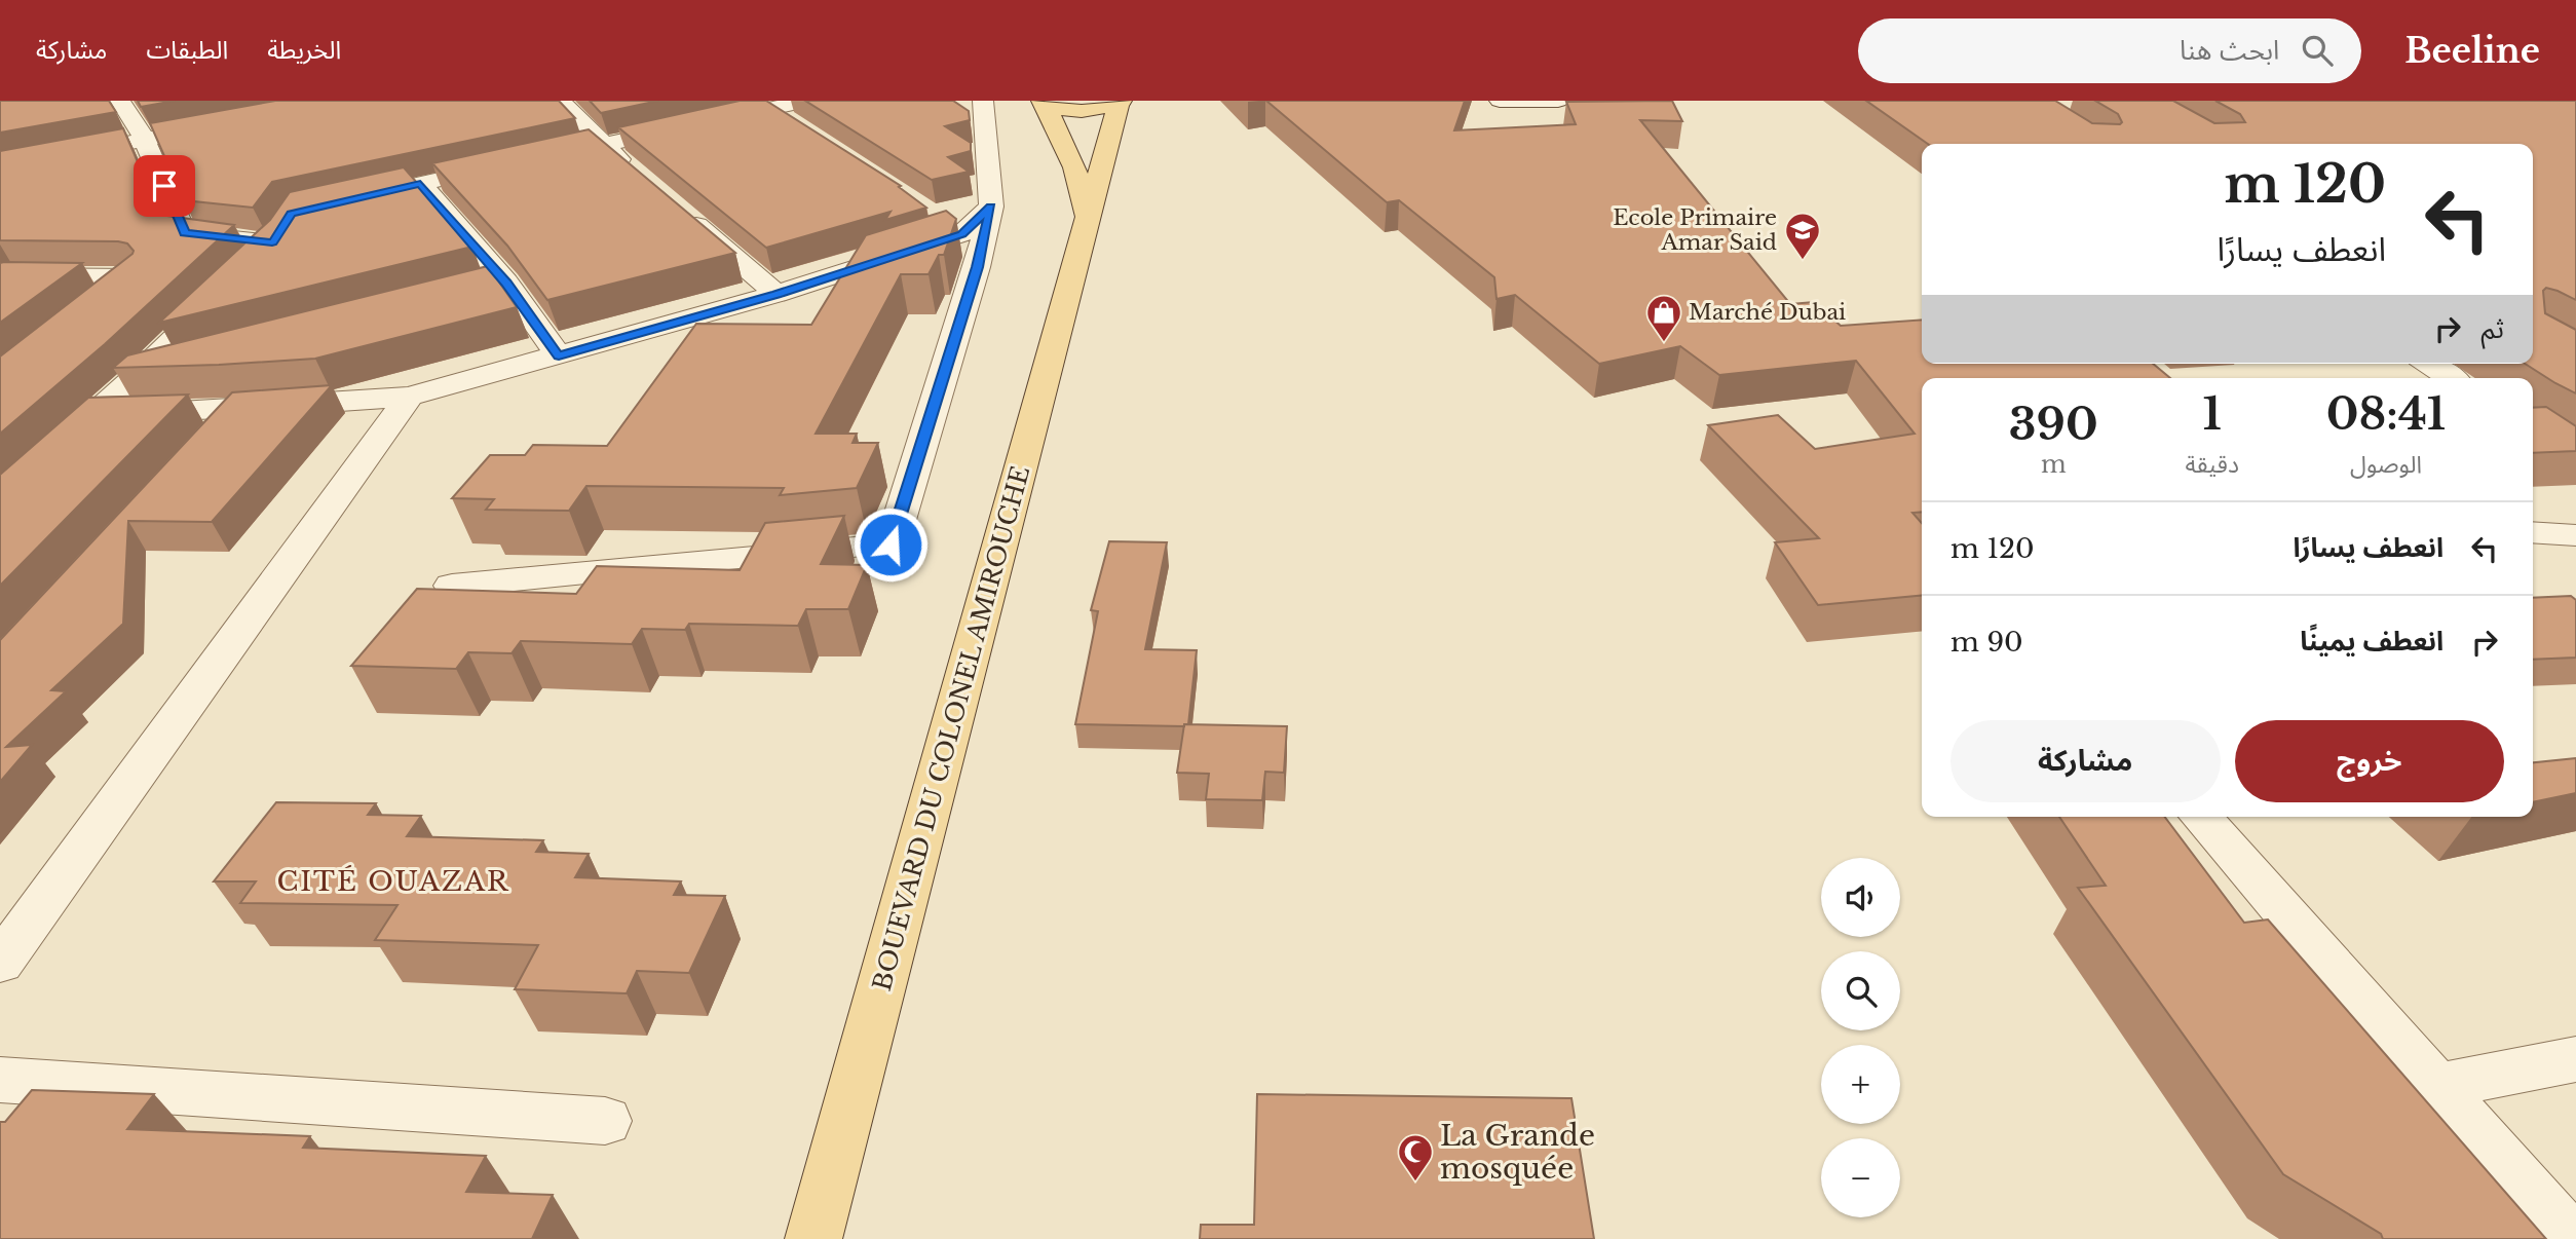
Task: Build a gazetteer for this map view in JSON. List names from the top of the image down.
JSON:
{
  "streets": {
    "main road": ["BOUEVARD DU COLONEL AMIROUCHE"]
  },
  "districts": ["CITÉ OUAZAR"],
  "places": {
    "school or university": ["Ecole Primaire Amar Said"],
    "shop": ["Marché Dubai"],
    "mosque": ["La Grande mosquée"]
  },
  "page": {
    "header": "Beeline",
    "search": "ابحث هنا",
    "nav": ["الخريطة", "الطبقات", "مشاركة"],
    "turn": ["120 m", "انعطف يسارًا"],
    "then": "ثم",
    "eta": [
      "08:41",
      "الوصول",
      "1",
      "دقيقة",
      "390",
      "m"
    ],
    "list": [
      {
        "name": "انعطف يسارًا",
        "value": "120 m"
      },
      {
        "name": "انعطف يمينًا",
        "value": "90 m"
      }
    ],
    "buttons": ["خروج", "مشاركة"],
    "map_buttons": ["+", "−"]
  }
}
